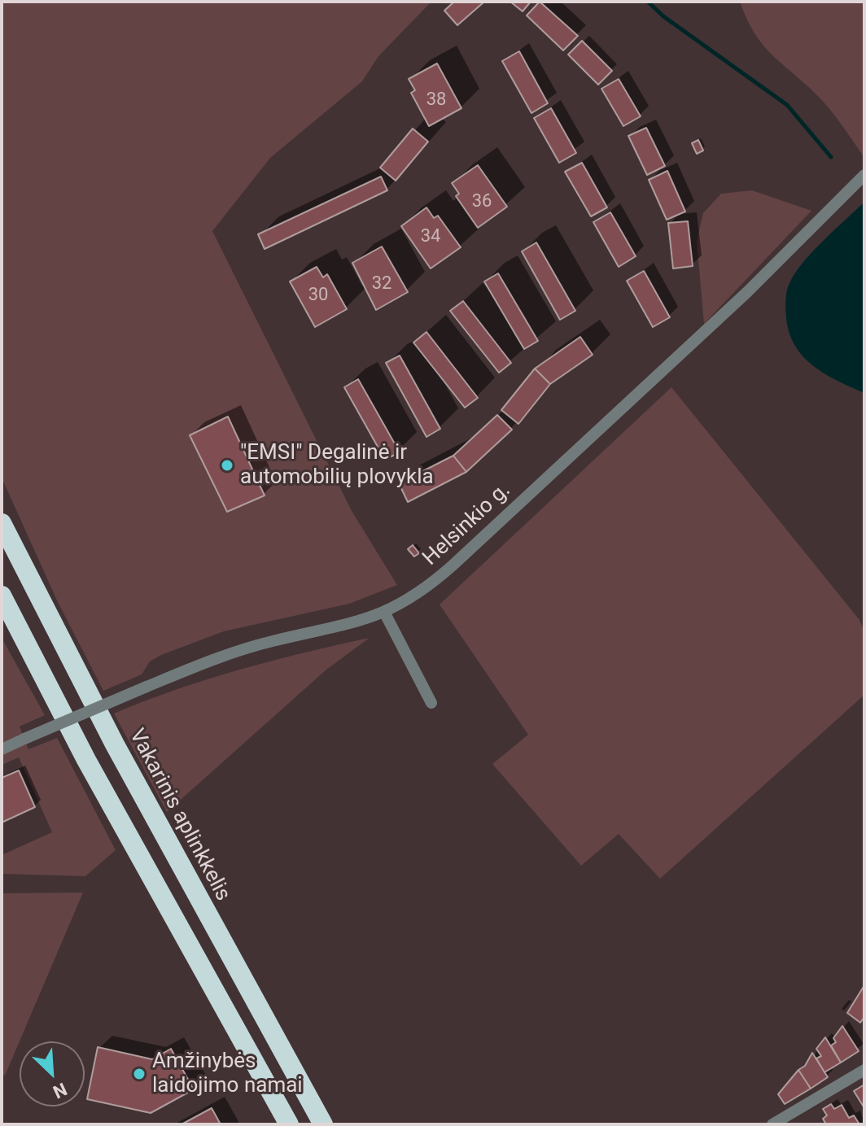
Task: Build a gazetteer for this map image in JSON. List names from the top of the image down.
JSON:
{
  "streets": {
    "highway": ["Vakarinis aplinkkelis"],
    "street": ["Helsinkio g."]
  },
  "places": ["\"EMSI\" Degalinė ir automobilių plovykla", "Amžinybės laidojimo namai"],
  "house_numbers": [
    "38",
    "36",
    "34",
    "32",
    "30"
  ],
  "north": "bottom right"
}
